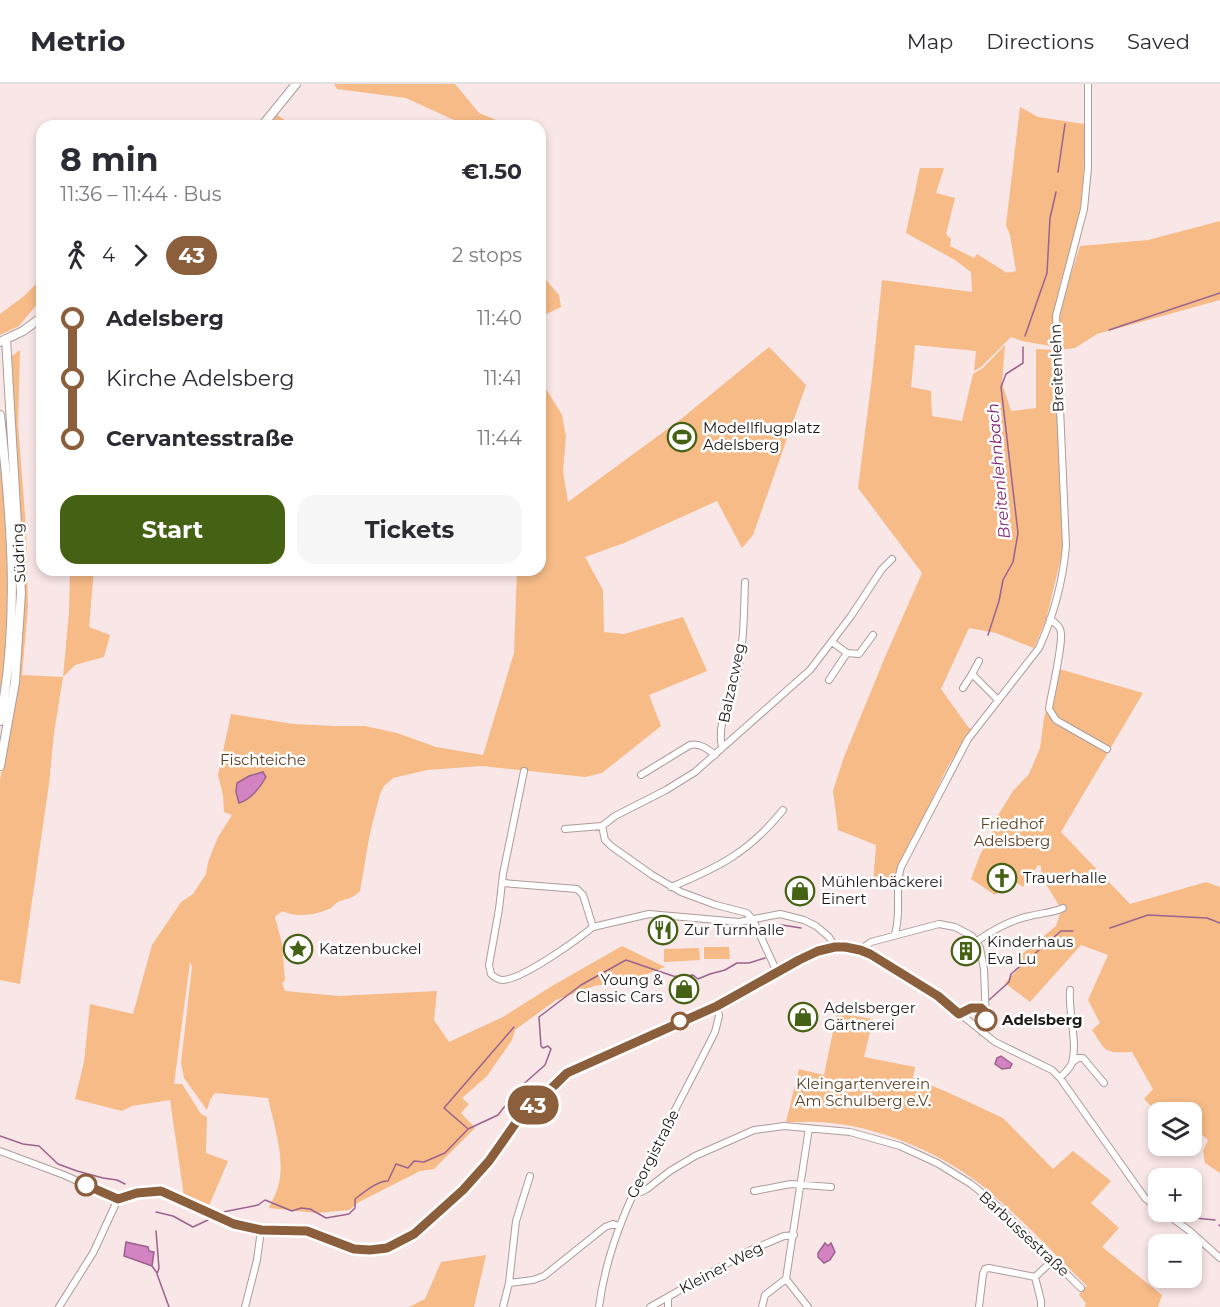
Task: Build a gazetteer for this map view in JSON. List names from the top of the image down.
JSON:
{
  "streets": {
    "main road": ["Südring"],
    "street": [
      "Breitenlehn",
      "Balzacweg",
      "Georgistraße",
      "Barbussestraße",
      "Kleiner Weg"
    ]
  },
  "crossings": [
    ["Georgistraße", "Barbussestraße"]
  ],
  "water": ["Breitenlehnbach"],
  "parks": ["Fischteiche", "Friedhof Adelsberg", "Kleingartenverein Am Schulberg e.V."],
  "places": {
    "sports": ["Modellflugplatz Adelsberg"],
    "church": ["Trauerhalle"],
    "shop": ["Mühlenbäckerei Einert", "Young & Classic Cars", "Adelsberger Gärtnerei"],
    "restaurant": ["Zur Turnhalle"],
    "place": ["Katzenbuckel"],
    "building": ["Kinderhaus Eva Lu"],
    "other": ["Adelsberg"]
  },
  "lines": ["bus line 43"],
  "page": {
    "header": "Metrio",
    "nav": ["Map", "Directions", "Saved"],
    "on_map": "43",
    "heading": ["8 min", "11:36 – 11:44 · Bus", "€1.50"],
    "legs": ["4", "43", "2 stops"],
    "list": [
      {
        "name": "Adelsberg",
        "value": "11:40"
      },
      {
        "name": "Kirche Adelsberg",
        "value": "11:41"
      },
      {
        "name": "Cervantesstraße",
        "value": "11:44"
      }
    ],
    "buttons": ["Start", "Tickets"],
    "map_buttons": ["+", "−"]
  }
}
